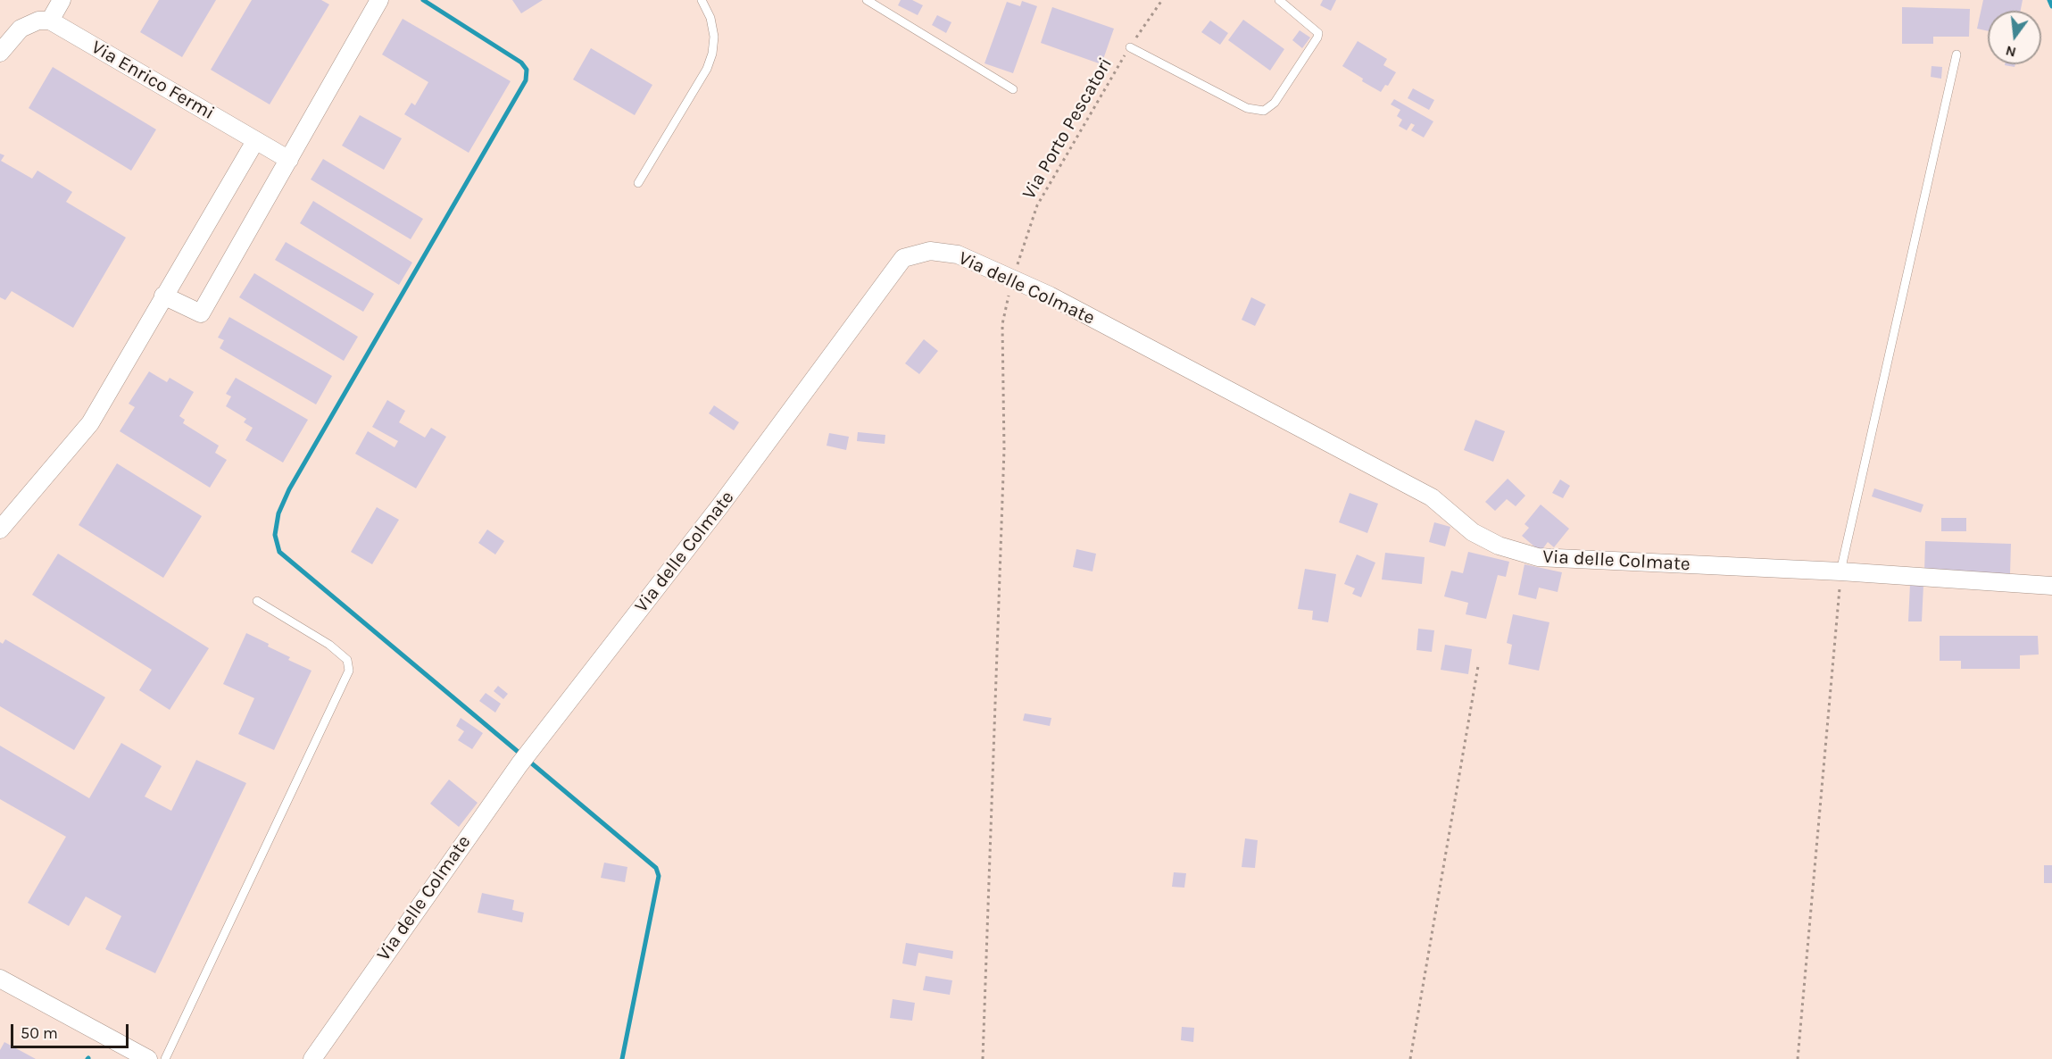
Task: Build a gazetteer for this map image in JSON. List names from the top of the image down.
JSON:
{
  "streets": {
    "street": ["Via Enrico Fermi", "Via delle Colmate"],
    "path": ["Via Porto Pescatori"]
  },
  "crossings": [
    ["Via Porto Pescatori", "Via delle Colmate"]
  ],
  "scale_bar": "50 m",
  "north": "bottom"
}
